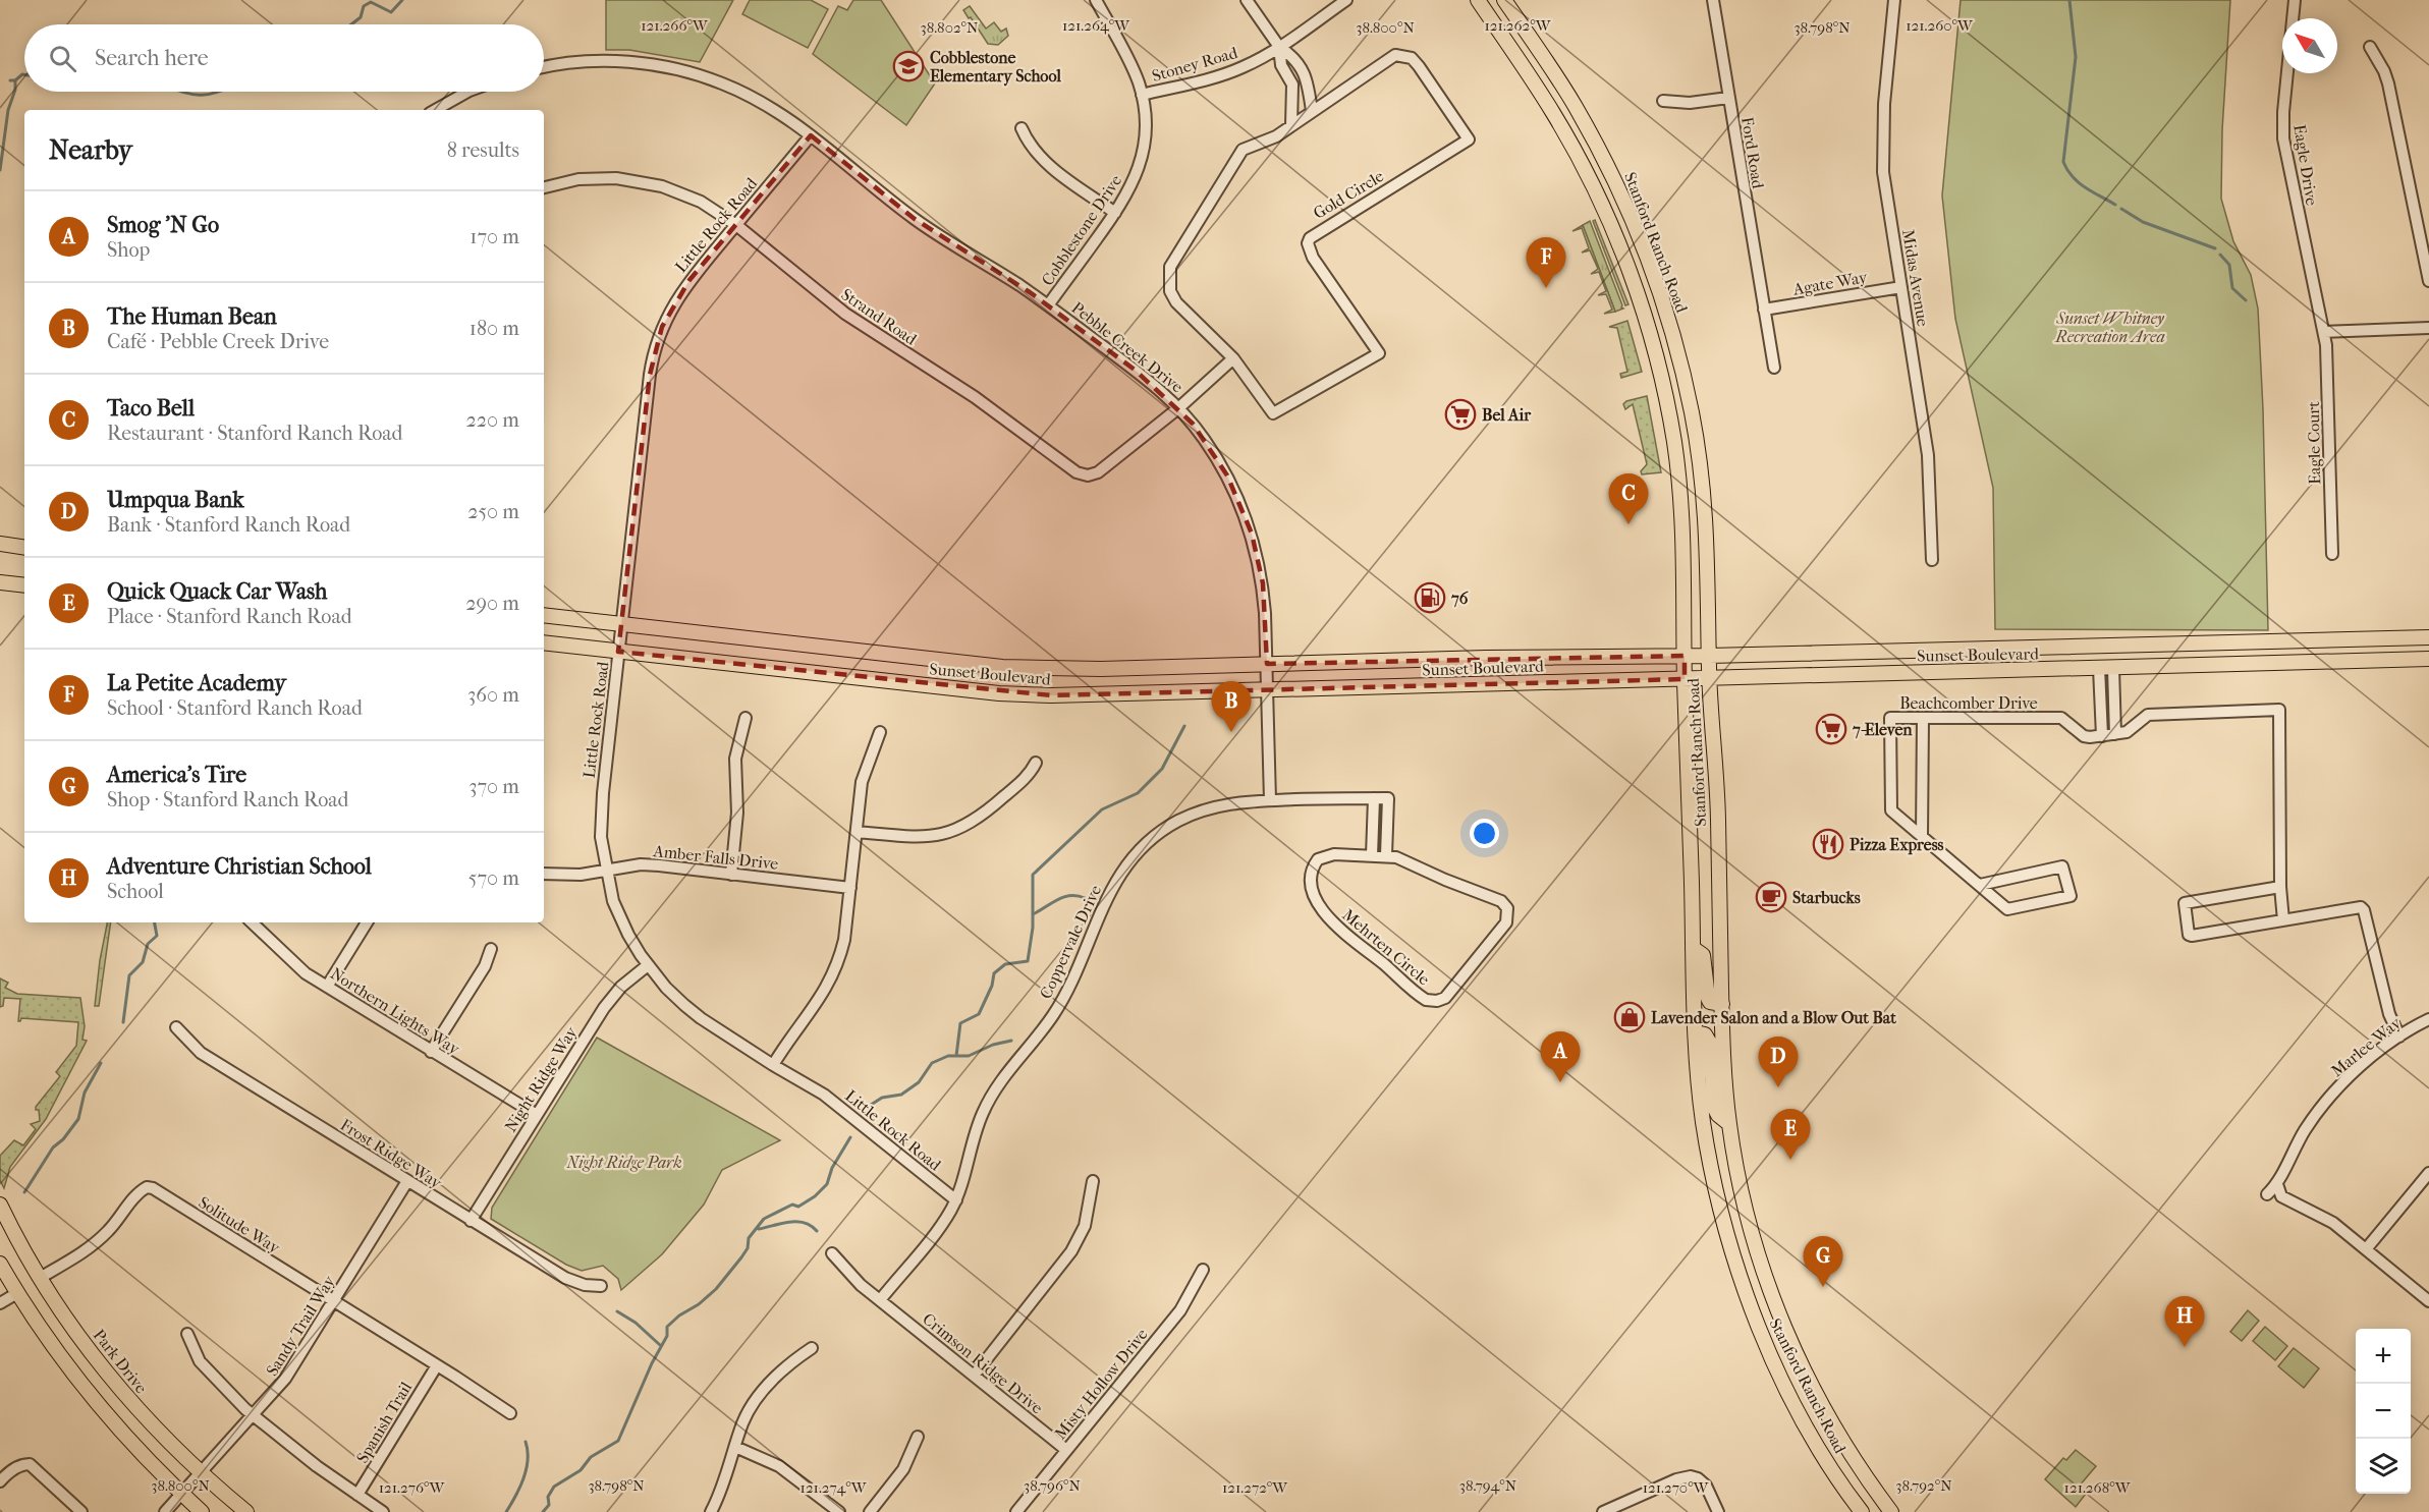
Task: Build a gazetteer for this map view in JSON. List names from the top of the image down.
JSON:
{
  "streets": {
    "main road": ["Stanford Ranch Road", "Sunset Boulevard", "Park Drive"],
    "street": [
      "Stoney Road",
      "Ford Road",
      "Eagle Drive",
      "Gold Circle",
      "Little Rock Road",
      "Cobblestone Drive",
      "Midas Avenue",
      "Agate Way",
      "Strand Road",
      "Pebble Creek Drive",
      "Eagle Court",
      "Beachcomber Drive",
      "Amber Falls Drive",
      "Coppervale Drive",
      "Mehrten Circle",
      "Northern Lights Way",
      "Marlee Way",
      "Night Ridge Way",
      "Frost Ridge Way",
      "Solitude Way",
      "Sandy Trail Way",
      "Crimson Ridge Drive",
      "Misty Hollow Drive",
      "Spanish Trail"
    ]
  },
  "crossings": [
    ["Stoney Road", "Cobblestone Drive"],
    ["Ford Road", "Agate Way"],
    ["Eagle Drive", "Eagle Court"],
    ["Little Rock Road", "Strand Road"],
    ["Little Rock Road", "Pebble Creek Drive"],
    ["Little Rock Road", "Sunset Boulevard"],
    ["Little Rock Road", "Amber Falls Drive"],
    ["Little Rock Road", "Coppervale Drive"],
    ["Little Rock Road", "Night Ridge Way"],
    ["Cobblestone Drive", "Pebble Creek Drive"],
    ["Stanford Ranch Road", "Sunset Boulevard"],
    ["Midas Avenue", "Agate Way"],
    ["Strand Road", "Pebble Creek Drive"],
    ["Pebble Creek Drive", "Sunset Boulevard"],
    ["Pebble Creek Drive", "Coppervale Drive"],
    ["Coppervale Drive", "Crimson Ridge Drive"],
    ["Northern Lights Way", "Night Ridge Way"],
    ["Night Ridge Way", "Frost Ridge Way"],
    ["Frost Ridge Way", "Sandy Trail Way"],
    ["Solitude Way", "Sandy Trail Way"],
    ["Solitude Way", "Park Drive"],
    ["Solitude Way", "Spanish Trail"],
    ["Sandy Trail Way", "Park Drive"],
    ["Crimson Ridge Drive", "Misty Hollow Drive"]
  ],
  "parks": ["Sunset Whitney Recreation Area", "Night Ridge Park"],
  "places": {
    "school or university": ["Cobblestone Elementary School"],
    "supermarket": ["Bel Air", "7-Eleven"],
    "fuel station": ["76"],
    "restaurant": ["Pizza Express"],
    "cafe": ["Starbucks"],
    "shop": ["Lavender Salon and a Blow Out Bat"]
  },
  "north": "top left",
  "page": {
    "search": "Search here",
    "heading": ["Nearby", "8 results"],
    "list": [
      {
        "mark": "A",
        "name": "Smog 'N Go",
        "note": "Shop",
        "value": "170 m"
      },
      {
        "mark": "B",
        "name": "The Human Bean",
        "note": "Café · Pebble Creek Drive",
        "value": "180 m"
      },
      {
        "mark": "C",
        "name": "Taco Bell",
        "note": "Restaurant · Stanford Ranch Road",
        "value": "220 m"
      },
      {
        "mark": "D",
        "name": "Umpqua Bank",
        "note": "Bank · Stanford Ranch Road",
        "value": "250 m"
      },
      {
        "mark": "E",
        "name": "Quick Quack Car Wash",
        "note": "Place · Stanford Ranch Road",
        "value": "290 m"
      },
      {
        "mark": "F",
        "name": "La Petite Academy",
        "note": "School · Stanford Ranch Road",
        "value": "360 m"
      },
      {
        "mark": "G",
        "name": "America's Tire",
        "note": "Shop · Stanford Ranch Road",
        "value": "370 m"
      },
      {
        "mark": "H",
        "name": "Adventure Christian School",
        "note": "School",
        "value": "570 m"
      }
    ],
    "pins": [
      "F",
      "C",
      "B",
      "A",
      "D",
      "E",
      "G",
      "H"
    ],
    "map_buttons": ["+", "−"]
  },
  "coordinates": [
    "121.266°W",
    "121.264°W",
    "121.262°W",
    "121.260°W",
    "38.802°N",
    "38.800°N",
    "38.798°N",
    "38.796°N",
    "38.794°N",
    "38.792°N",
    "121.276°W",
    "121.274°W",
    "121.272°W",
    "121.270°W",
    "121.268°W"
  ]
}
